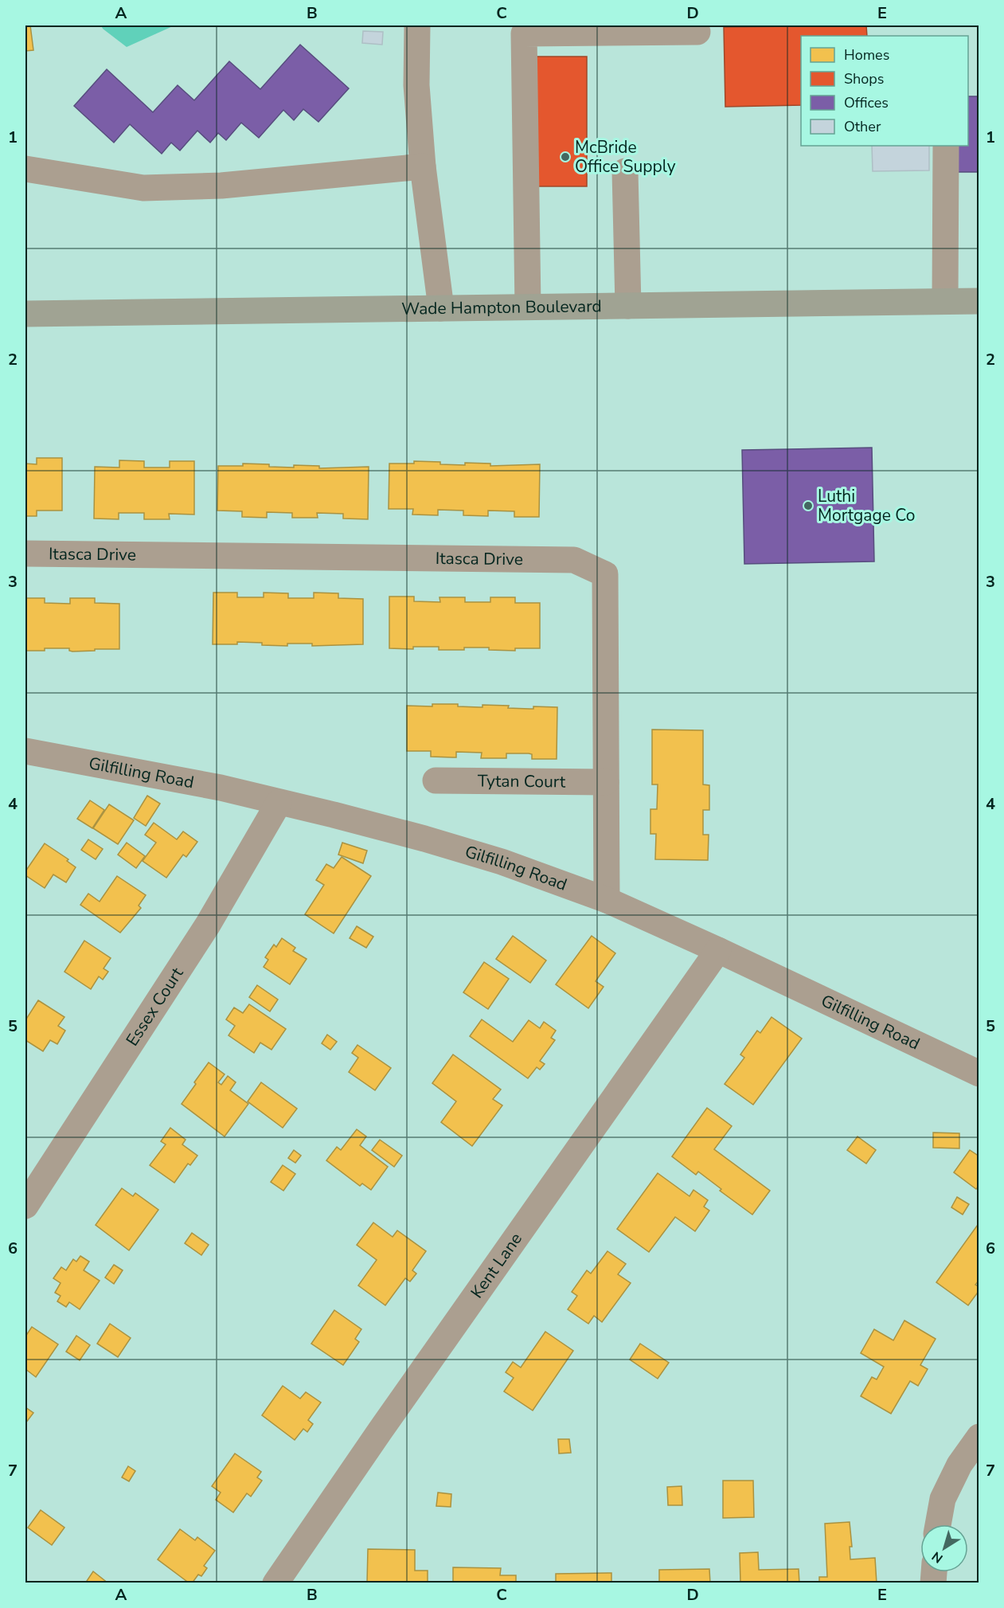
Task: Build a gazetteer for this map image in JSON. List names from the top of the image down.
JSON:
{
  "streets": {
    "main road": ["Wade Hampton Boulevard"],
    "street": [
      "Itasca Drive",
      "Gilfilling Road",
      "Tytan Court",
      "Essex Court",
      "Kent Lane"
    ]
  },
  "crossings": [
    ["Itasca Drive", "Gilfilling Road"],
    ["Itasca Drive", "Tytan Court"],
    ["Gilfilling Road", "Essex Court"],
    ["Gilfilling Road", "Kent Lane"]
  ],
  "places": ["McBride Office Supply", "Luthi Mortgage Co"],
  "legend": [
    "Homes",
    "Shops",
    "Offices",
    "Other"
  ],
  "north": "bottom left",
  "grid": {
    "columns": [
      "A",
      "B",
      "C",
      "D",
      "E"
    ],
    "rows": [
      "1",
      "2",
      "3",
      "4",
      "5",
      "6",
      "7"
    ]
  }
}
